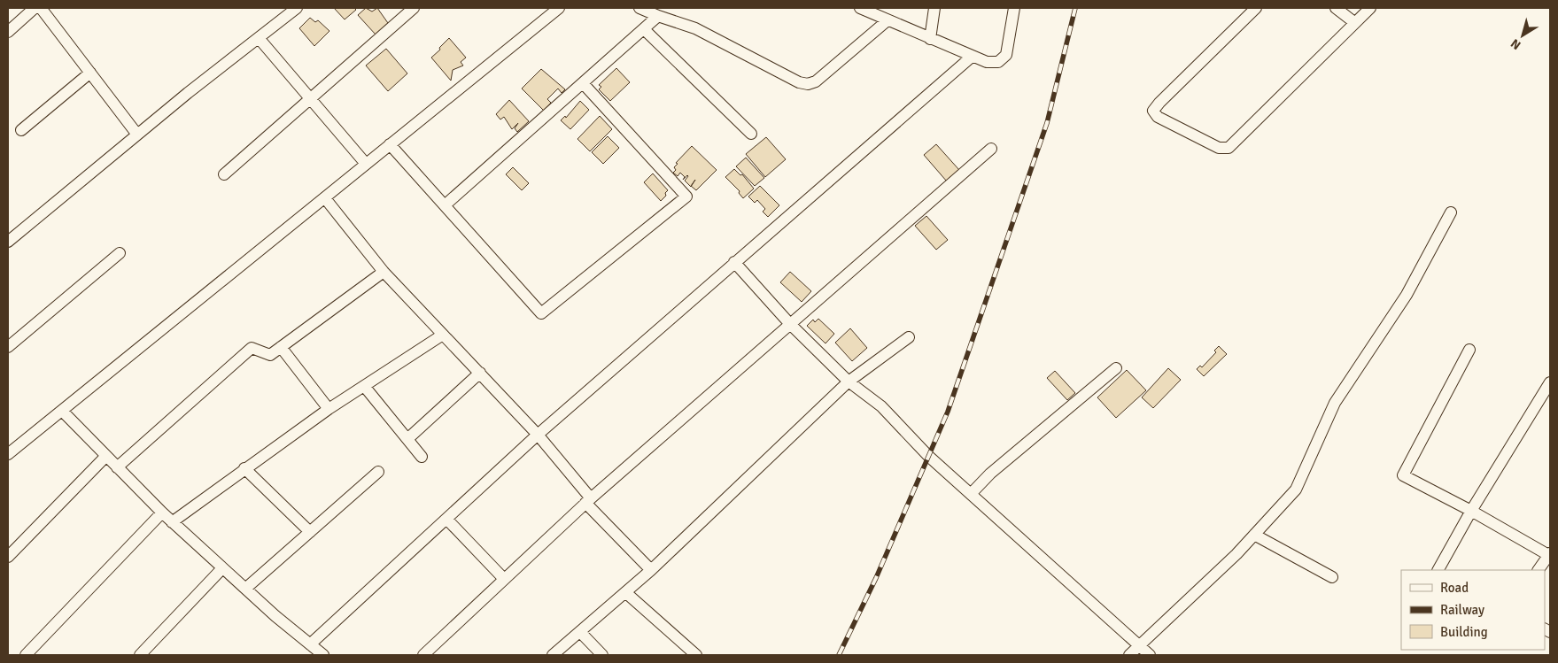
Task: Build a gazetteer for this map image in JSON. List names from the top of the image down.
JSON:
{
  "legend": ["Road", "Railway", "Building"],
  "north": "bottom left"
}
